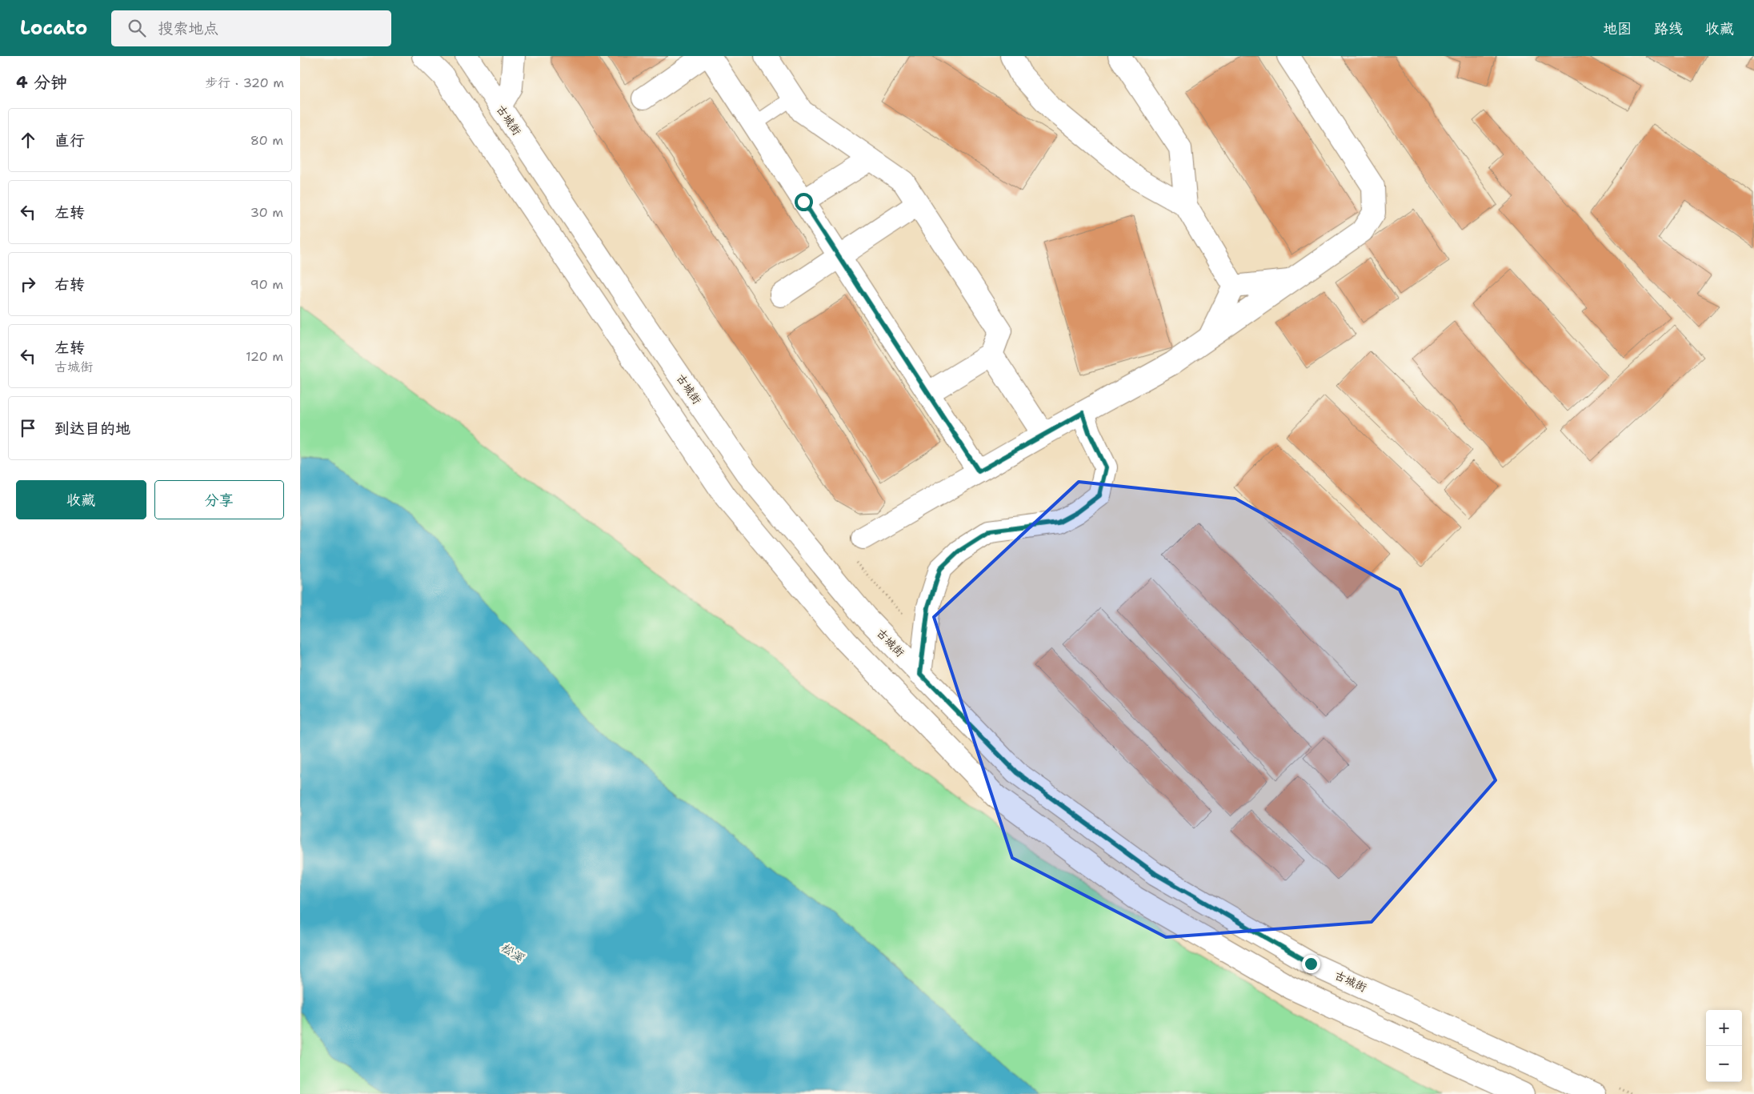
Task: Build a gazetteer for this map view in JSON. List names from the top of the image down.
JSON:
{
  "streets": {
    "street": ["古城街"]
  },
  "water": ["松溪"],
  "page": {
    "header": "Locato",
    "search": "搜索地点",
    "nav": ["地图", "路线", "收藏"],
    "heading": ["4 分钟", "步行 · 320 m"],
    "list": [
      ["直行", "80 m"],
      ["左转", "30 m"],
      ["右转", "90 m"],
      ["左转", "古城街", "120 m"],
      "到达目的地"
    ],
    "buttons": ["收藏", "分享"],
    "map_buttons": ["+", "−"]
  }
}
